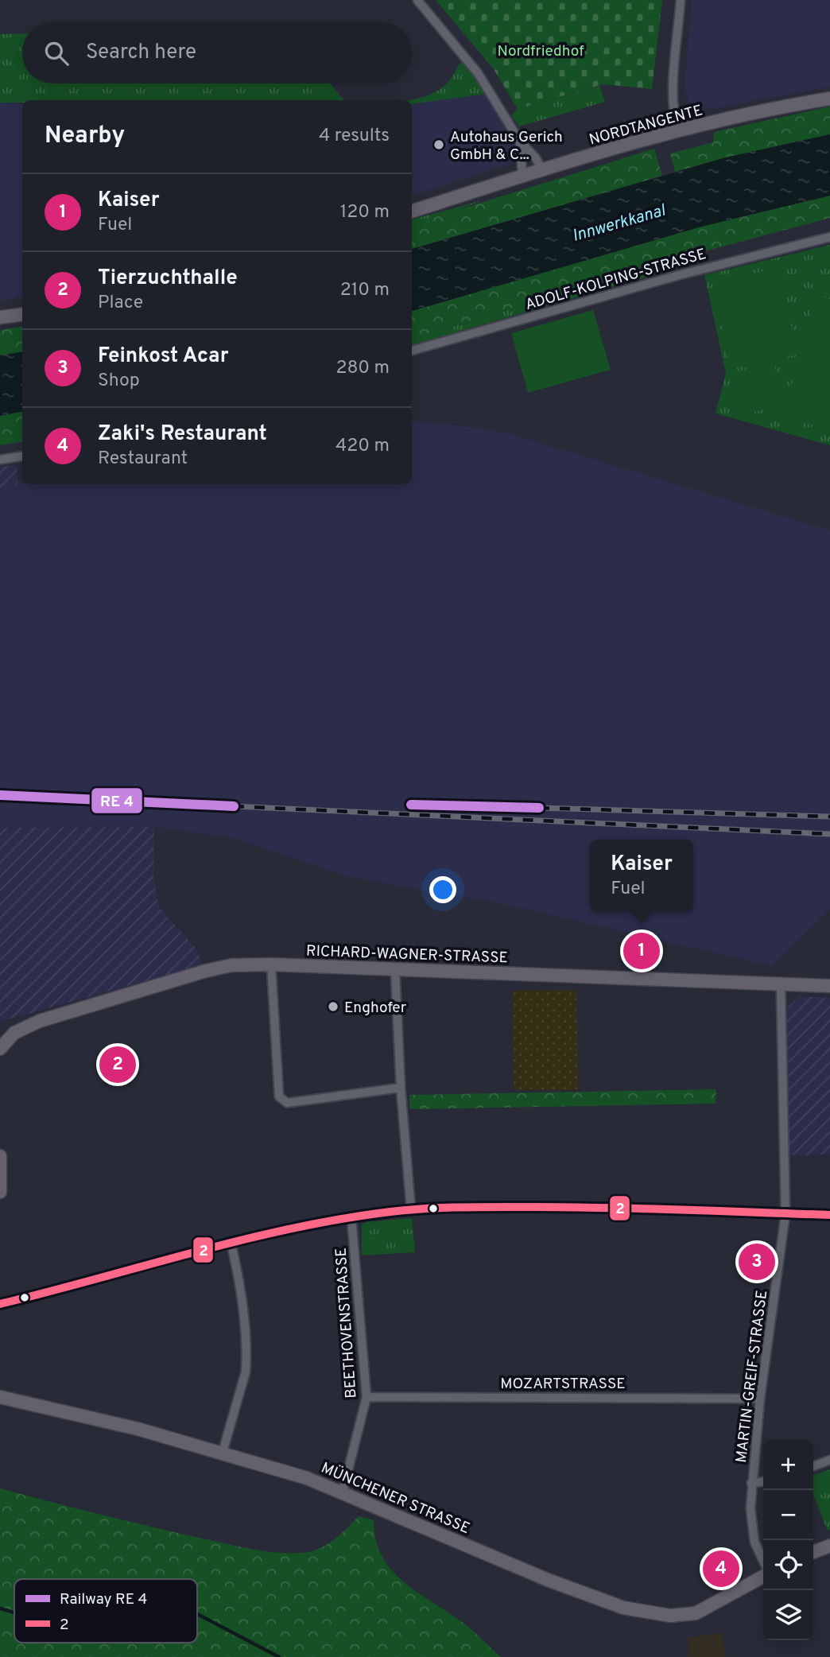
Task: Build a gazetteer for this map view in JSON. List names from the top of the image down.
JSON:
{
  "streets": {
    "street": [
      "NORDTANGENTE",
      "ADOLF-KOLPING-STRASSE",
      "RICHARD-WAGNER-STRASSE",
      "BEETHOVENSTRASSE",
      "MARTIN-GREIF-STRASSE",
      "MOZARTSTRASSE",
      "MÜNCHENER STRASSE"
    ]
  },
  "crossings": [
    ["RICHARD-WAGNER-STRASSE", "MARTIN-GREIF-STRASSE"],
    ["BEETHOVENSTRASSE", "MOZARTSTRASSE"],
    ["BEETHOVENSTRASSE", "MÜNCHENER STRASSE"],
    ["MARTIN-GREIF-STRASSE", "MOZARTSTRASSE"]
  ],
  "water": ["Innwerkkanal"],
  "parks": ["Nordfriedhof"],
  "places": ["Autohaus Gerich GmbH & C...", "Enghofer"],
  "lines": ["transit line 2"],
  "legend": ["Railway RE 4", "2"],
  "page": {
    "search": "Search here",
    "heading": ["Nearby", "4 results"],
    "list": [
      {
        "mark": "1",
        "name": "Kaiser",
        "note": "Fuel",
        "value": "120 m"
      },
      {
        "mark": "2",
        "name": "Tierzuchthalle",
        "note": "Place",
        "value": "210 m"
      },
      {
        "mark": "3",
        "name": "Feinkost Acar",
        "note": "Shop",
        "value": "280 m"
      },
      {
        "mark": "4",
        "name": "Zaki's Restaurant",
        "note": "Restaurant",
        "value": "420 m"
      }
    ],
    "popup": ["Kaiser", "Fuel"],
    "pins": [
      "1",
      "2",
      "3",
      "4"
    ],
    "map_buttons": ["+", "−"]
  }
}
